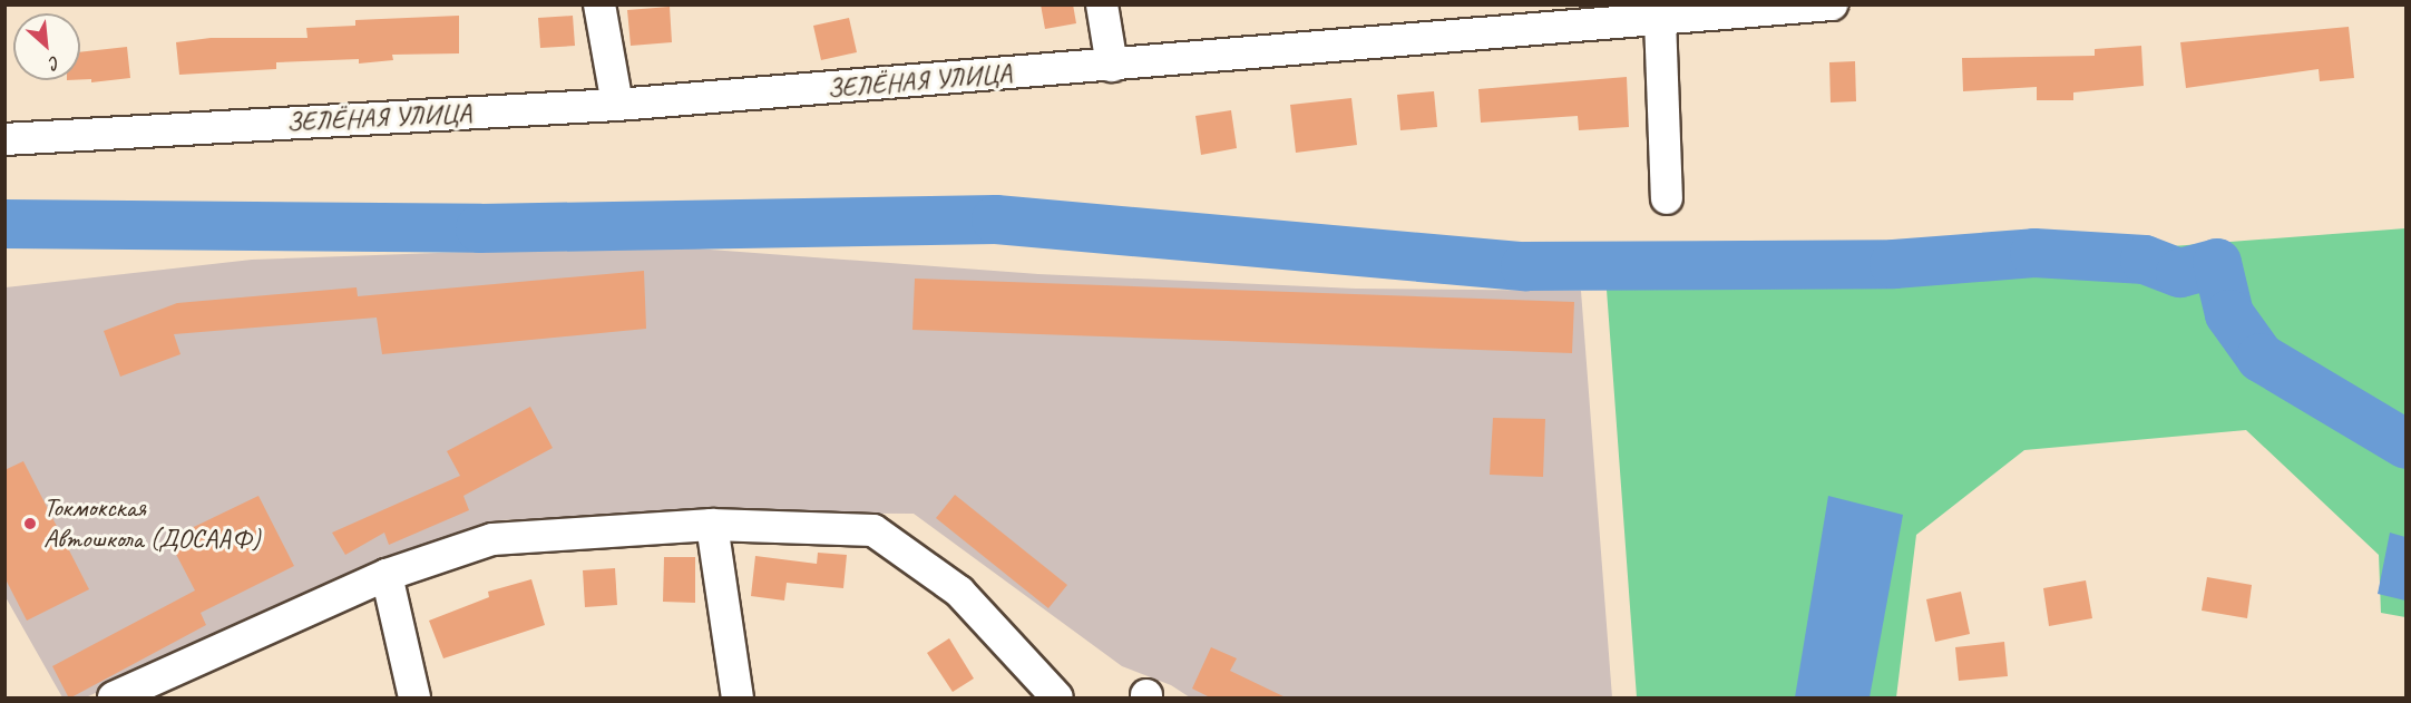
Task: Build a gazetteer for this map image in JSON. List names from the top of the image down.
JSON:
{
  "streets": {
    "street": ["ЗЕЛЁНАЯ УЛИЦА"]
  },
  "places": ["Токмокская Автошкола (ДОСААФ)"],
  "north": "bottom right"
}
